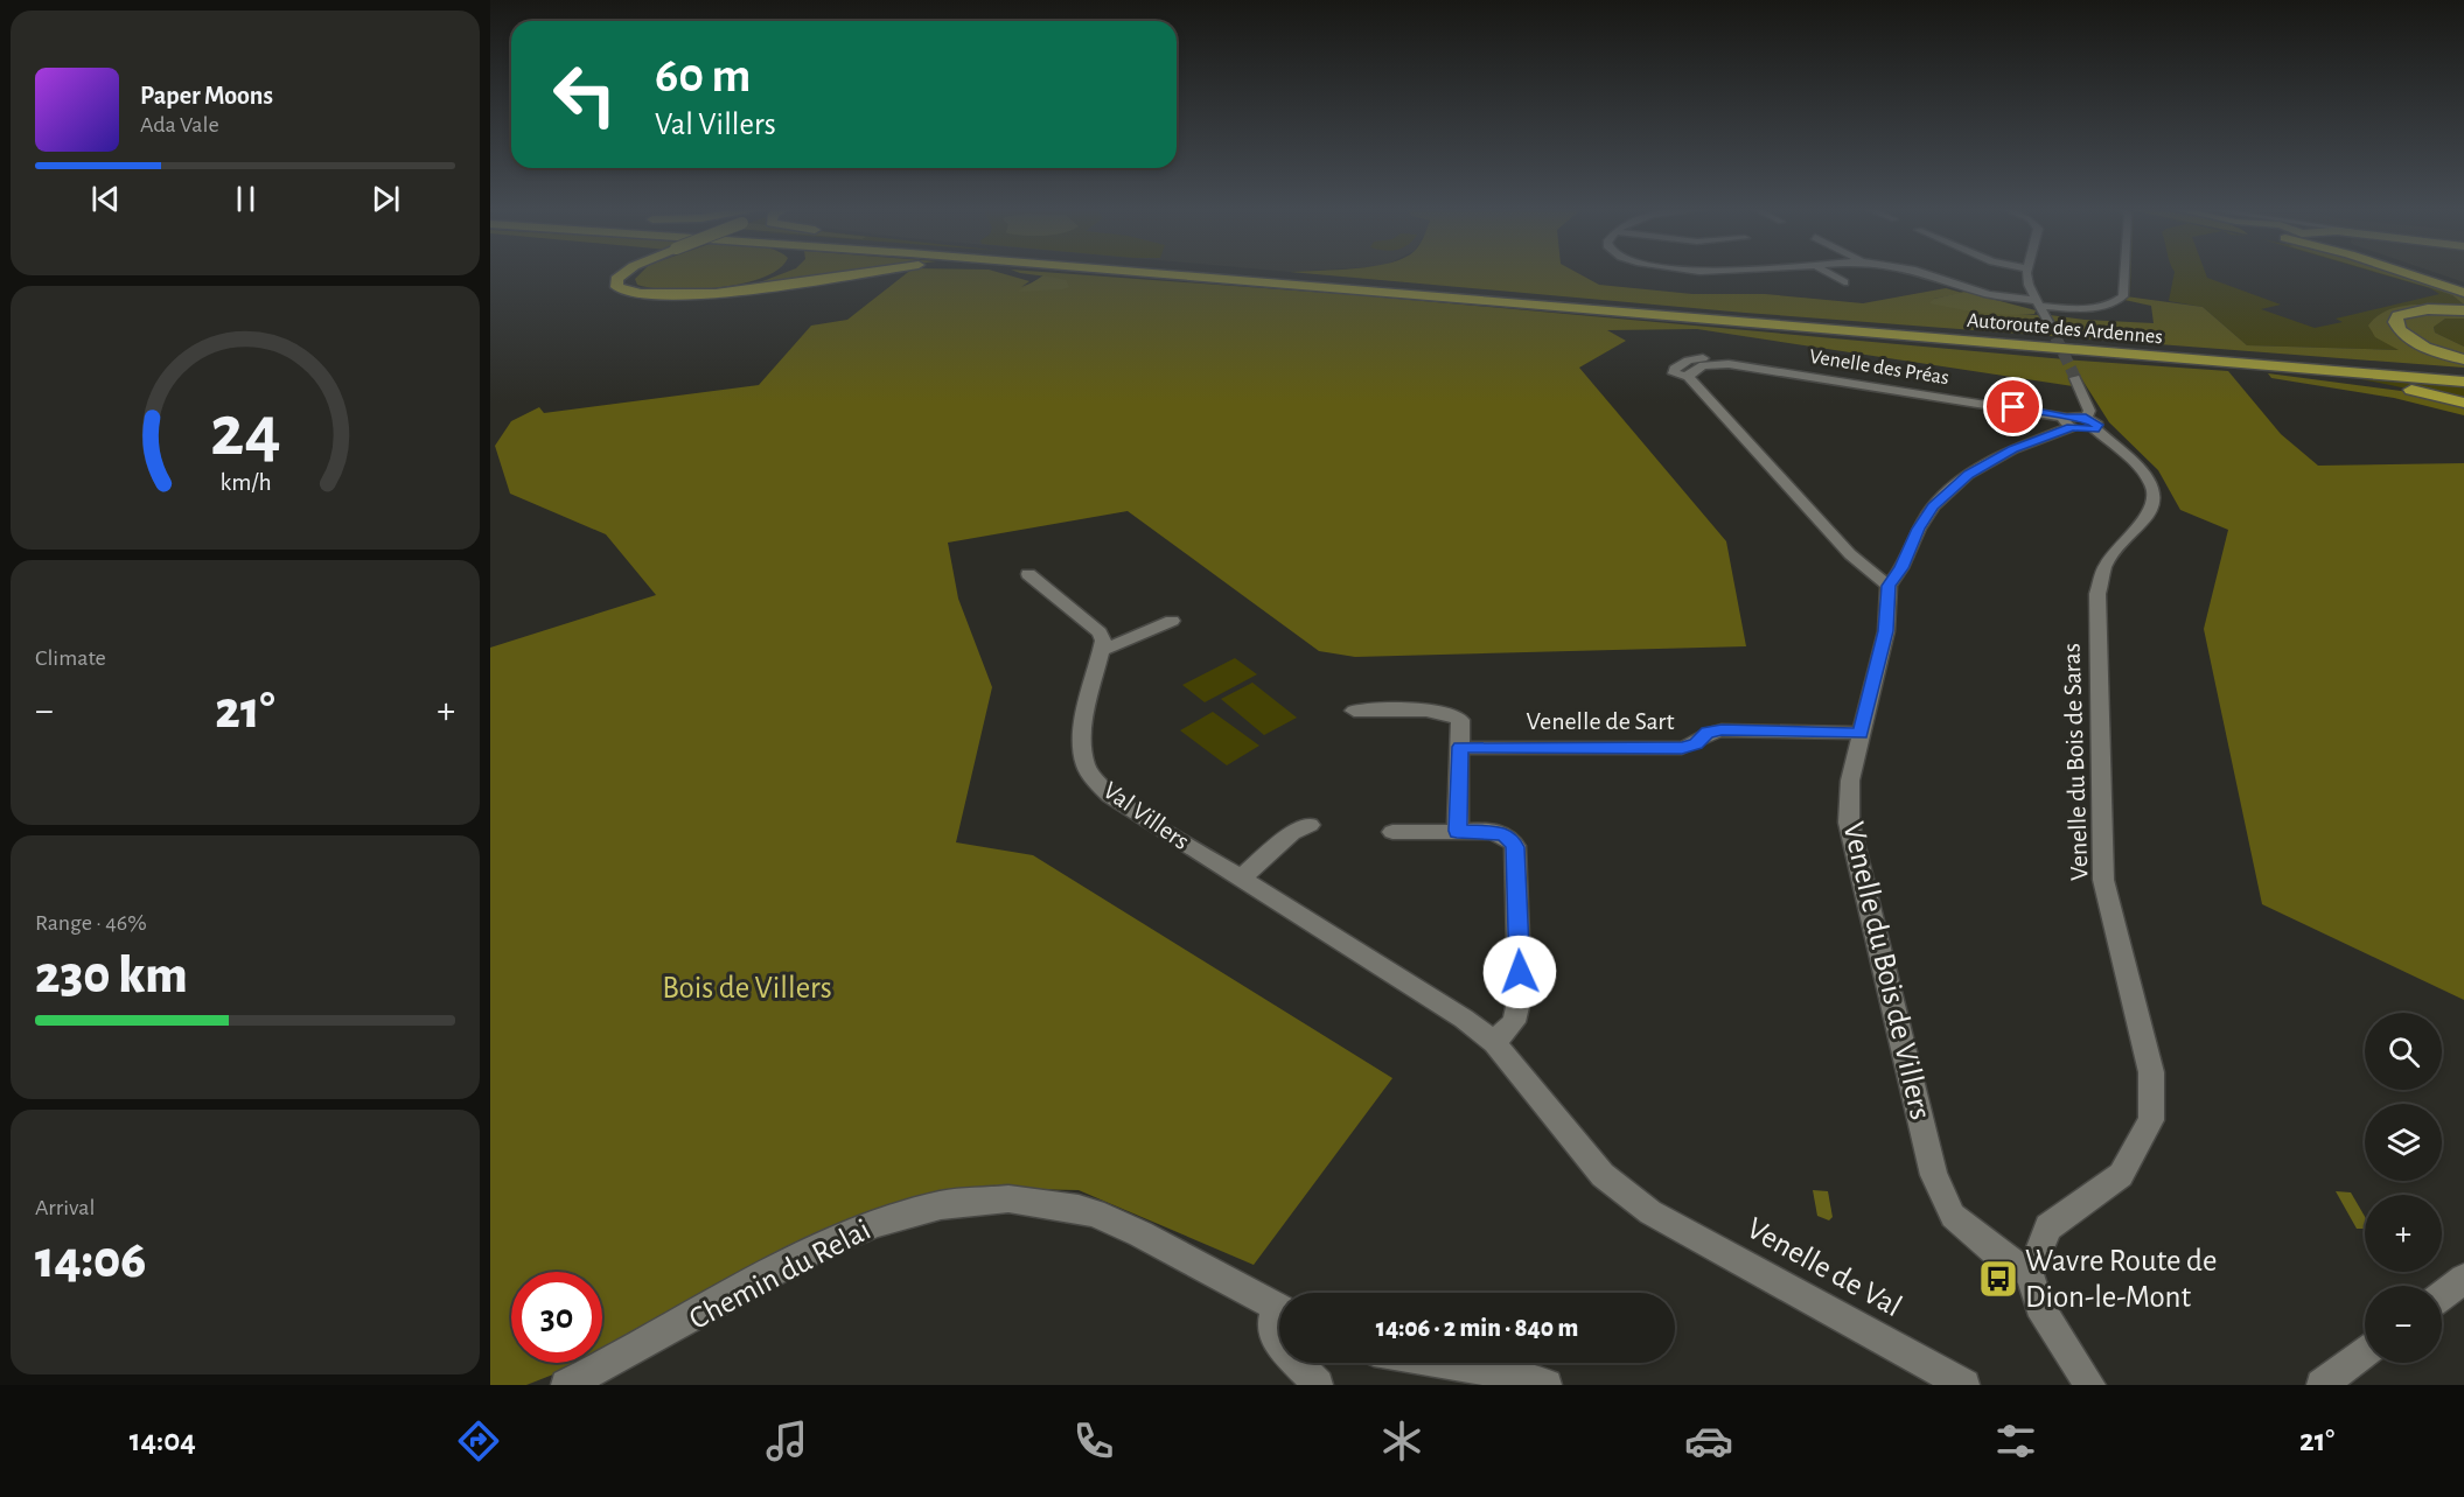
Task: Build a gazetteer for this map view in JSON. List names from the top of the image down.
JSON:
{
  "streets": {
    "highway": ["Autoroute des Ardennes"],
    "street": [
      "Venelle des Préas",
      "Venelle de Sart",
      "Venelle du Bois de Saras",
      "Val Villers",
      "Venelle du Bois de Villers",
      "Venelle de Val",
      "Chemin du Relai"
    ]
  },
  "crossings": [
    ["Venelle des Préas", "Venelle du Bois de Saras"],
    ["Venelle des Préas", "Venelle du Bois de Villers"],
    ["Venelle de Sart", "Venelle du Bois de Villers"],
    ["Venelle du Bois de Saras", "Venelle du Bois de Villers"],
    ["Val Villers", "Venelle de Val"]
  ],
  "parks": ["Bois de Villers"],
  "places": {
    "bus stop": ["Wavre Route de Dion-le-Mont"]
  },
  "page": {
    "turn": ["60 m", "Val Villers"],
    "song": ["Paper Moons", "Ada Vale"],
    "tile": [
      "Climate",
      ["Range · 46%", "230 km"],
      ["Arrival", "14:06"]
    ],
    "heat": ["−", "21°", "+"],
    "map_buttons": ["+", "−"],
    "limit": "30",
    "trip": "14:06 · 2 min · 840 m",
    "tabs": ["14:04", "21°"],
    "gauge": ["24", "km/h"]
  }
}
